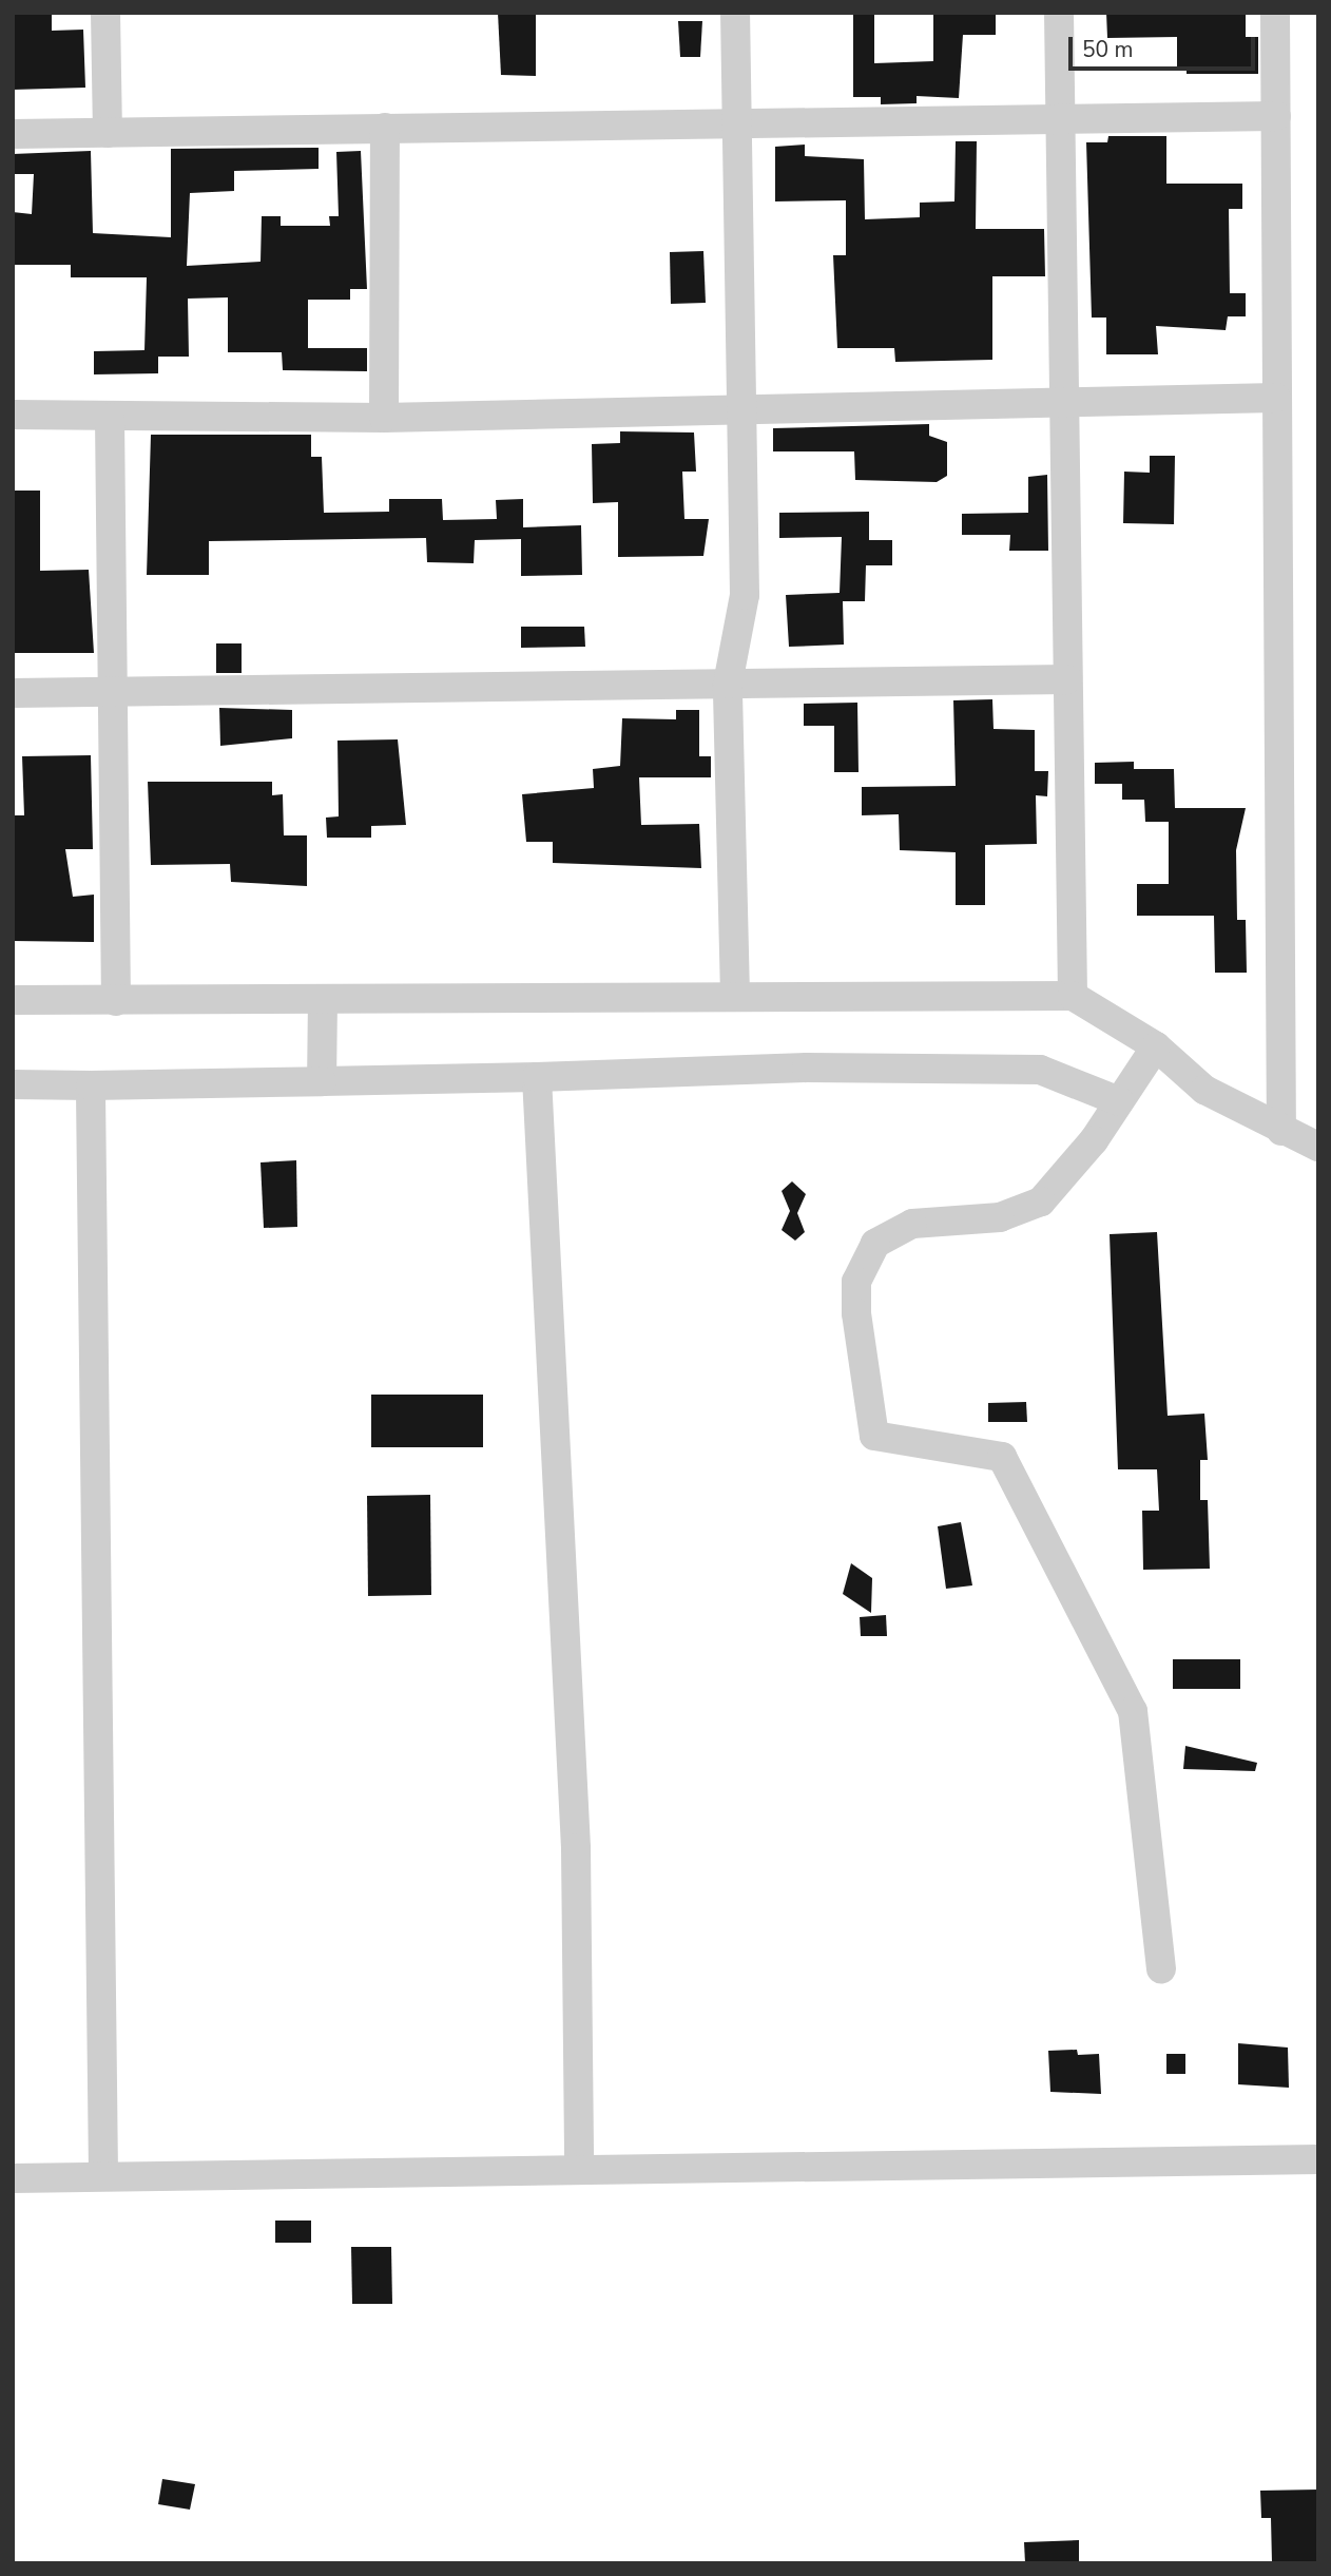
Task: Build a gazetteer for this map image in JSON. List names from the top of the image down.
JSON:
{
  "scale_bar": "50 m"
}
